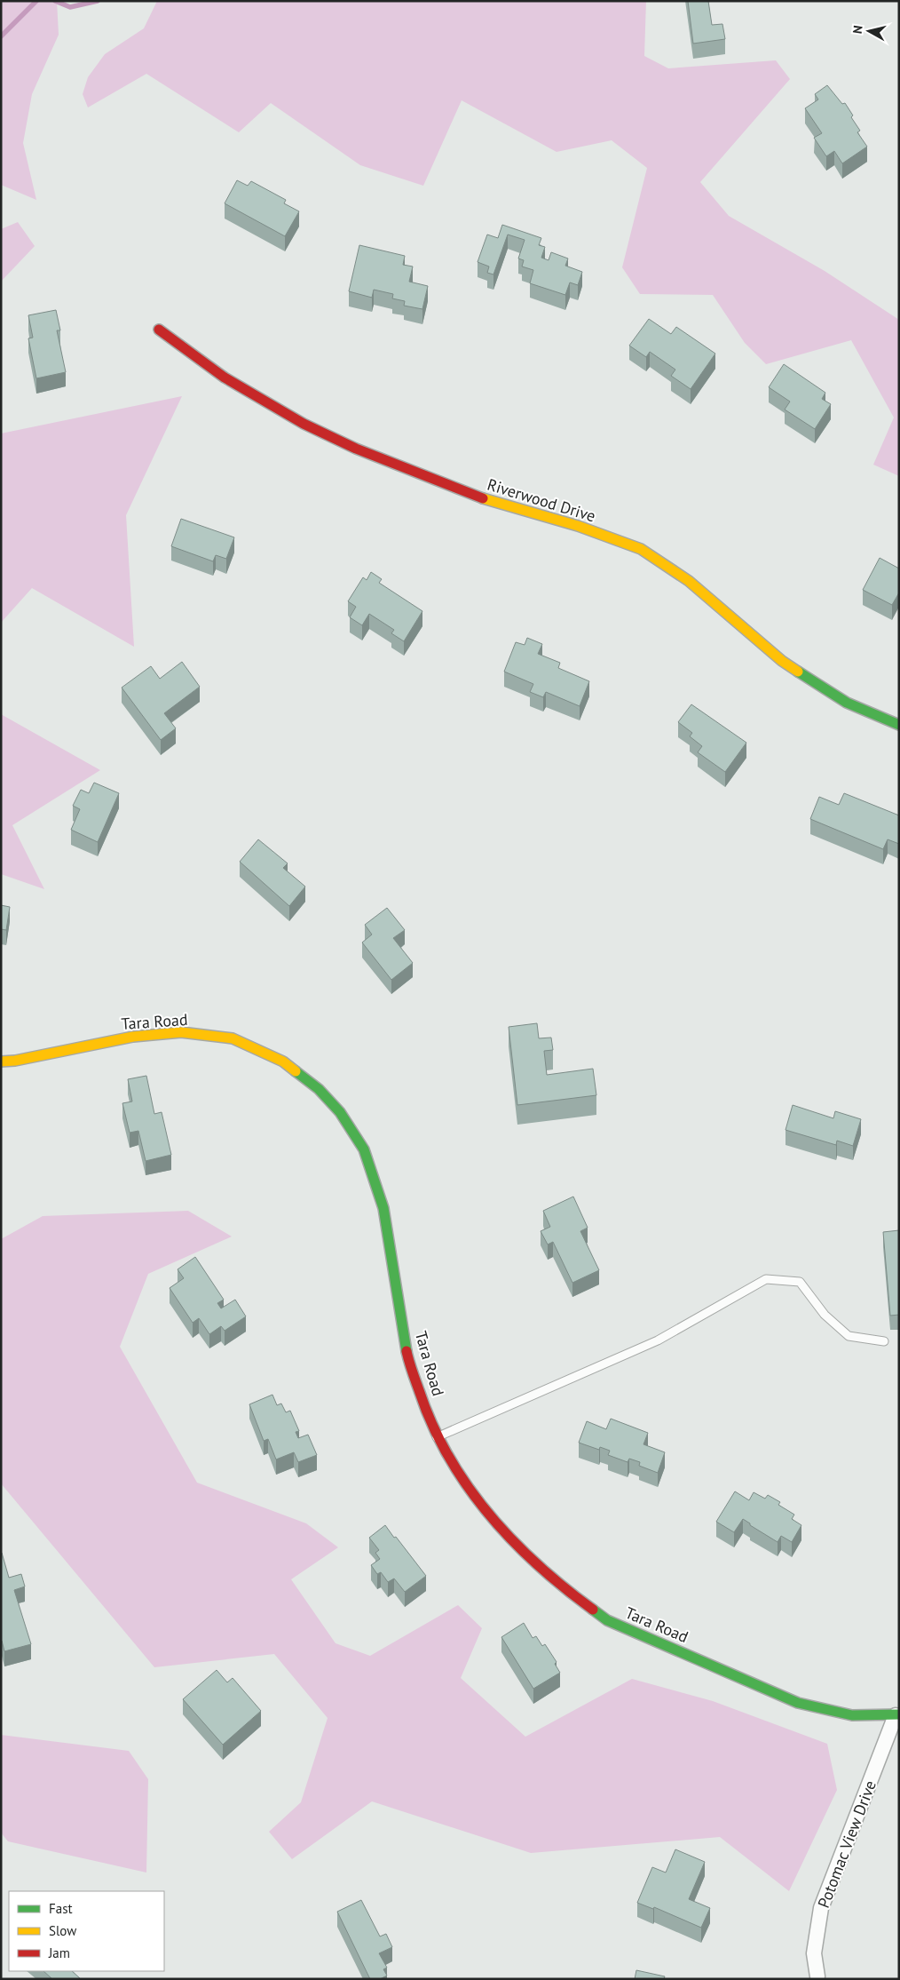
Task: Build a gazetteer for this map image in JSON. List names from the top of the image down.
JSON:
{
  "streets": {
    "street": ["Riverwood Drive", "Tara Road", "Potomac View Drive"]
  },
  "crossings": [
    ["Tara Road", "Potomac View Drive"]
  ],
  "legend": ["Fast", "Slow", "Jam"],
  "north": "left"
}
